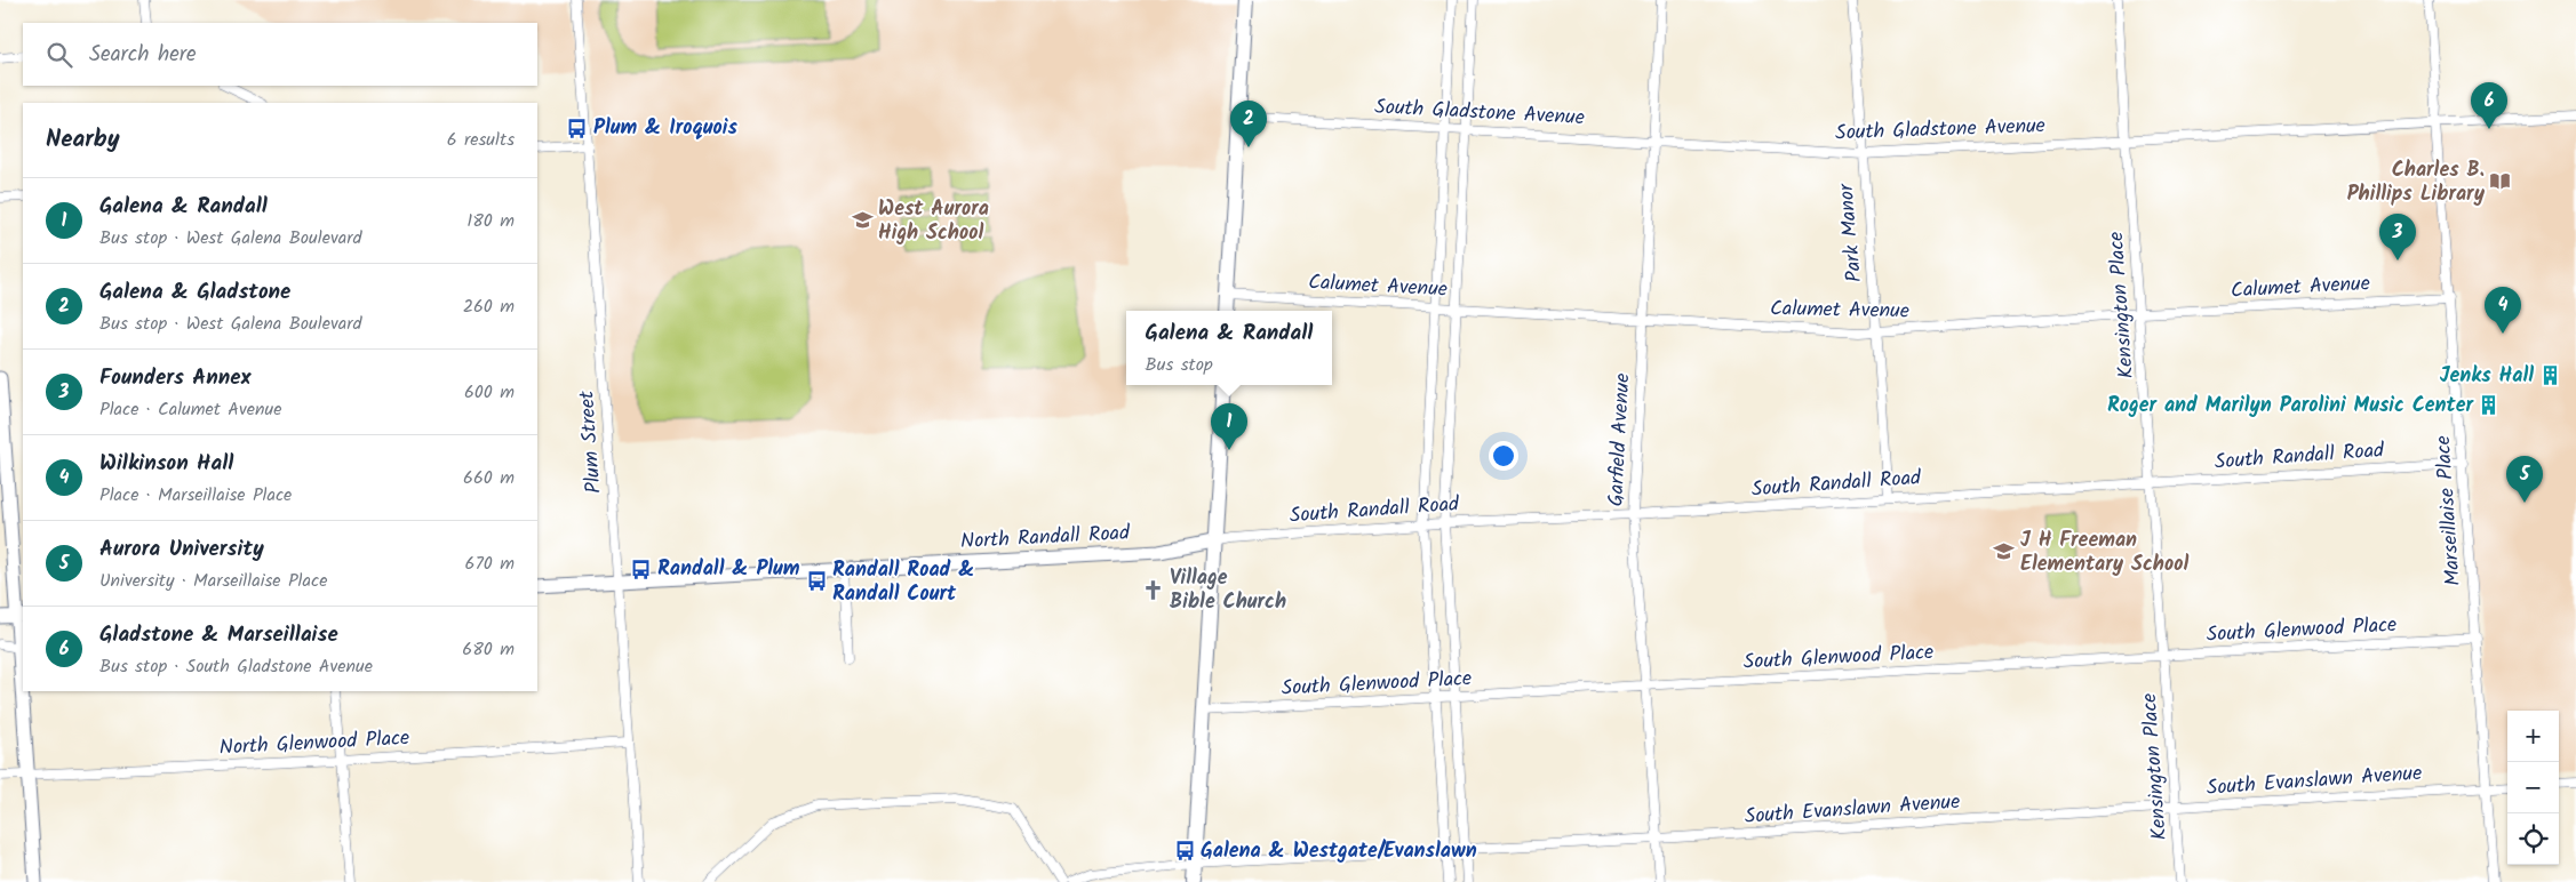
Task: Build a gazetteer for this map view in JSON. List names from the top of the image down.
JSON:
{
  "streets": {
    "main road": ["North Randall Road"],
    "street": [
      "South Gladstone Avenue",
      "Park Manor",
      "Calumet Avenue",
      "Kensington Place",
      "Garfield Avenue",
      "Plum Street",
      "South Randall Road",
      "Marseillaise Place",
      "South Glenwood Place",
      "North Glenwood Place",
      "South Evanslawn Avenue"
    ]
  },
  "crossings": [
    ["South Gladstone Avenue", "Park Manor"],
    ["South Gladstone Avenue", "Kensington Place"],
    ["South Gladstone Avenue", "Garfield Avenue"],
    ["South Gladstone Avenue", "Marseillaise Place"],
    ["Park Manor", "Calumet Avenue"],
    ["Park Manor", "South Randall Road"],
    ["Calumet Avenue", "Kensington Place"],
    ["Calumet Avenue", "Garfield Avenue"],
    ["Calumet Avenue", "Marseillaise Place"],
    ["Kensington Place", "South Randall Road"],
    ["Kensington Place", "South Glenwood Place"],
    ["Kensington Place", "South Evanslawn Avenue"],
    ["Garfield Avenue", "South Randall Road"],
    ["Garfield Avenue", "South Glenwood Place"],
    ["Garfield Avenue", "South Evanslawn Avenue"],
    ["Plum Street", "North Randall Road"],
    ["Plum Street", "North Glenwood Place"],
    ["South Randall Road", "Marseillaise Place"],
    ["South Randall Road", "North Randall Road"],
    ["Marseillaise Place", "South Glenwood Place"],
    ["Marseillaise Place", "South Evanslawn Avenue"]
  ],
  "places": {
    "bus stop": [
      "Plum & Iroquois",
      "Randall & Plum",
      "Randall Road & Randall Court",
      "Galena & Westgate/Evanslawn"
    ],
    "library": ["Charles B. Phillips Library"],
    "school or university": ["West Aurora High School", "J H Freeman Elementary School"],
    "building": ["Jenks Hall", "Roger and Marilyn Parolini Music Center"],
    "church": ["Village Bible Church"]
  },
  "page": {
    "search": "Search here",
    "pins": [
      "6",
      "2",
      "3",
      "4",
      "1",
      "5"
    ],
    "heading": ["Nearby", "6 results"],
    "list": [
      {
        "mark": "1",
        "name": "Galena & Randall",
        "note": "Bus stop · West Galena Boulevard",
        "value": "180 m"
      },
      {
        "mark": "2",
        "name": "Galena & Gladstone",
        "note": "Bus stop · West Galena Boulevard",
        "value": "260 m"
      },
      {
        "mark": "3",
        "name": "Founders Annex",
        "note": "Place · Calumet Avenue",
        "value": "600 m"
      },
      {
        "mark": "4",
        "name": "Wilkinson Hall",
        "note": "Place · Marseillaise Place",
        "value": "660 m"
      },
      {
        "mark": "5",
        "name": "Aurora University",
        "note": "University · Marseillaise Place",
        "value": "670 m"
      },
      {
        "mark": "6",
        "name": "Gladstone & Marseillaise",
        "note": "Bus stop · South Gladstone Avenue",
        "value": "680 m"
      }
    ],
    "popup": ["Galena & Randall", "Bus stop"],
    "map_buttons": ["+", "−"]
  }
}
